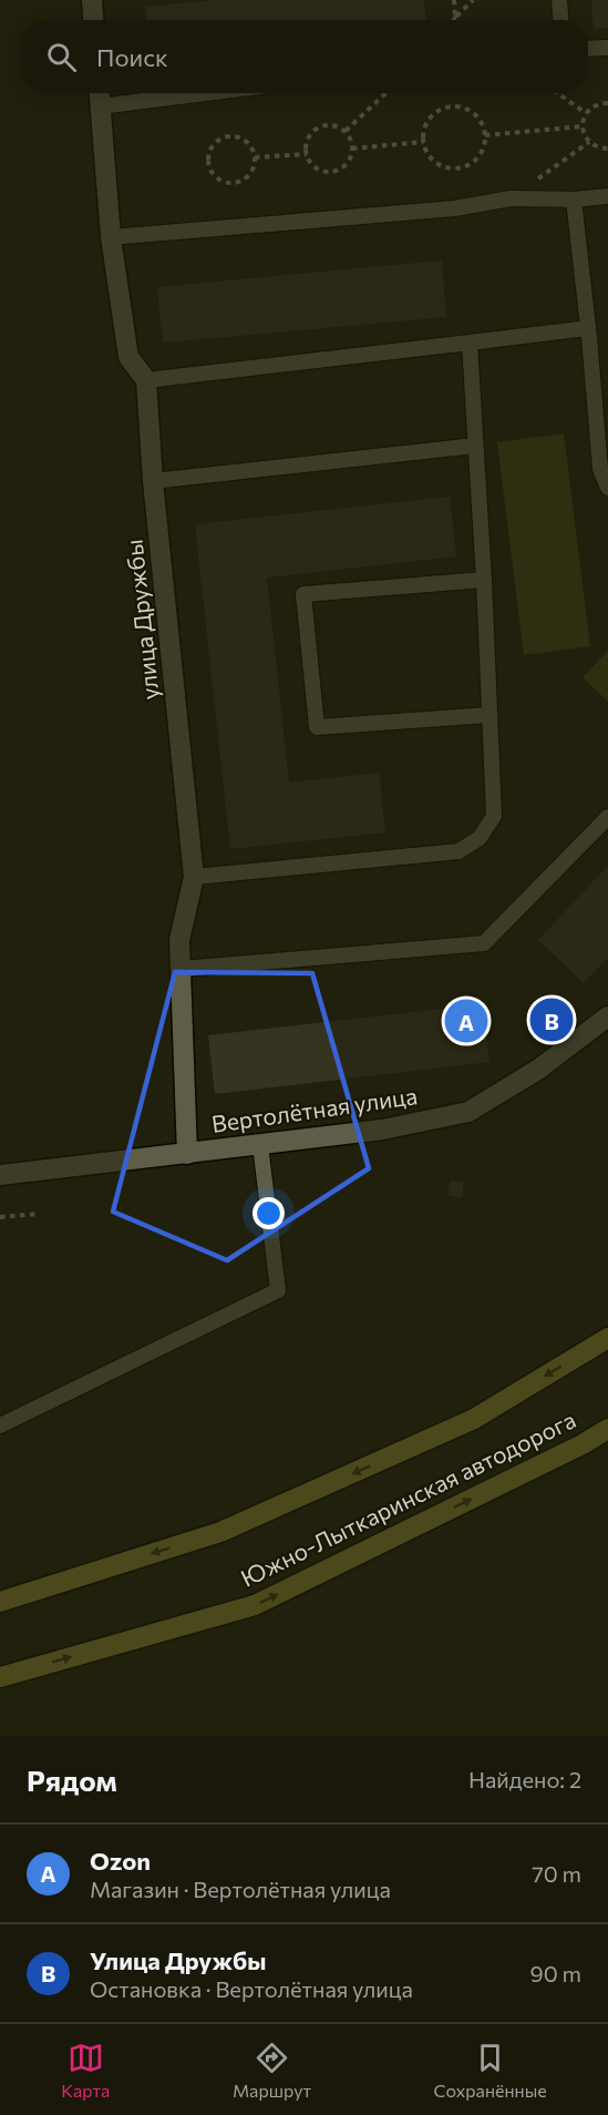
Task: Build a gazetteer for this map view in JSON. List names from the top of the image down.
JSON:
{
  "streets": {
    "main road": ["Южно-Лыткаринская автодорога"],
    "street": ["улица Дружбы", "Вертолётная улица"]
  },
  "crossings": [
    ["улица Дружбы", "Вертолётная улица"]
  ],
  "page": {
    "search": "Поиск",
    "pins": ["B", "A"],
    "heading": ["Рядом", "Найдено: 2"],
    "list": [
      {
        "mark": "A",
        "name": "Ozon",
        "note": "Магазин · Вертолётная улица",
        "value": "70 m"
      },
      {
        "mark": "B",
        "name": "Улица Дружбы",
        "note": "Остановка · Вертолётная улица",
        "value": "90 m"
      }
    ],
    "nav": ["Карта", "Маршрут", "Сохранённые"]
  }
}
